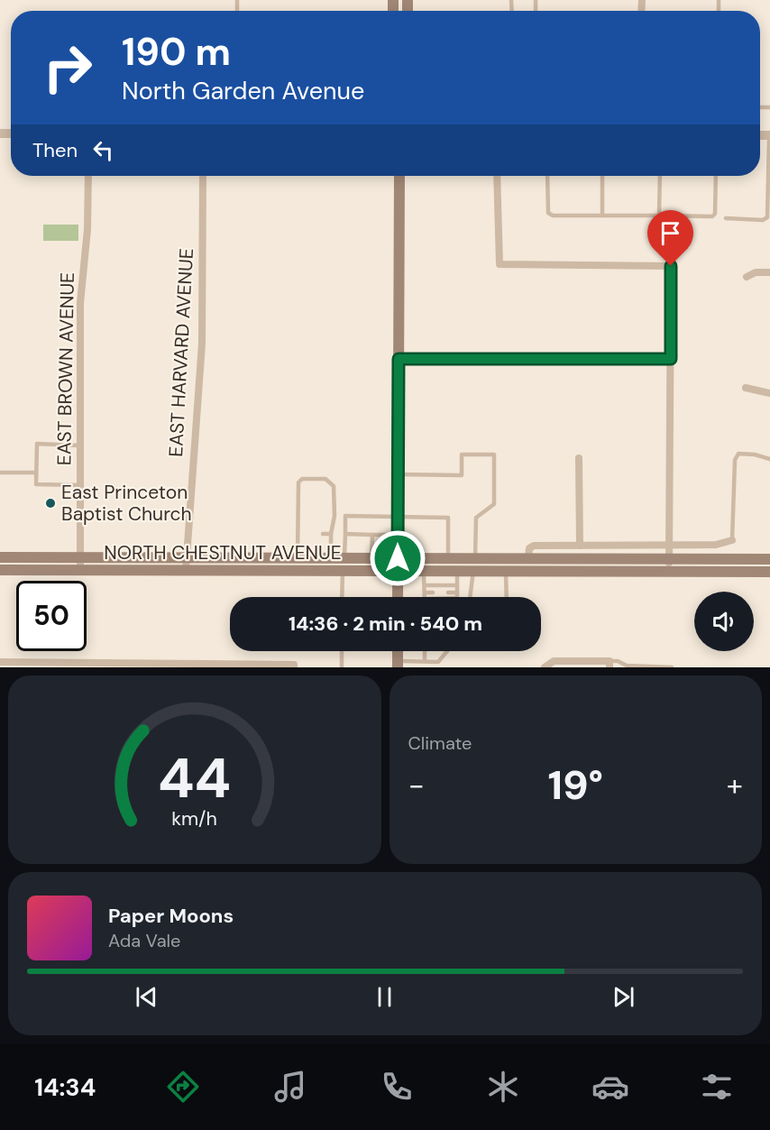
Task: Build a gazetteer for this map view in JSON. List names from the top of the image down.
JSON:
{
  "streets": {
    "main road": ["NORTH CHESTNUT AVENUE"],
    "street": ["EAST HARVARD AVENUE", "EAST BROWN AVENUE"]
  },
  "crossings": [
    ["EAST HARVARD AVENUE", "NORTH CHESTNUT AVENUE"],
    ["EAST BROWN AVENUE", "NORTH CHESTNUT AVENUE"]
  ],
  "places": ["East Princeton Baptist Church"],
  "page": {
    "turn": ["190 m", "North Garden Avenue"],
    "then": "Then",
    "limit": "50",
    "trip": "14:36 · 2 min · 540 m",
    "tile": "Climate",
    "heat": ["−", "19°", "+"],
    "song": ["Paper Moons", "Ada Vale"],
    "tabs": "14:34",
    "gauge": ["44", "km/h"]
  }
}
